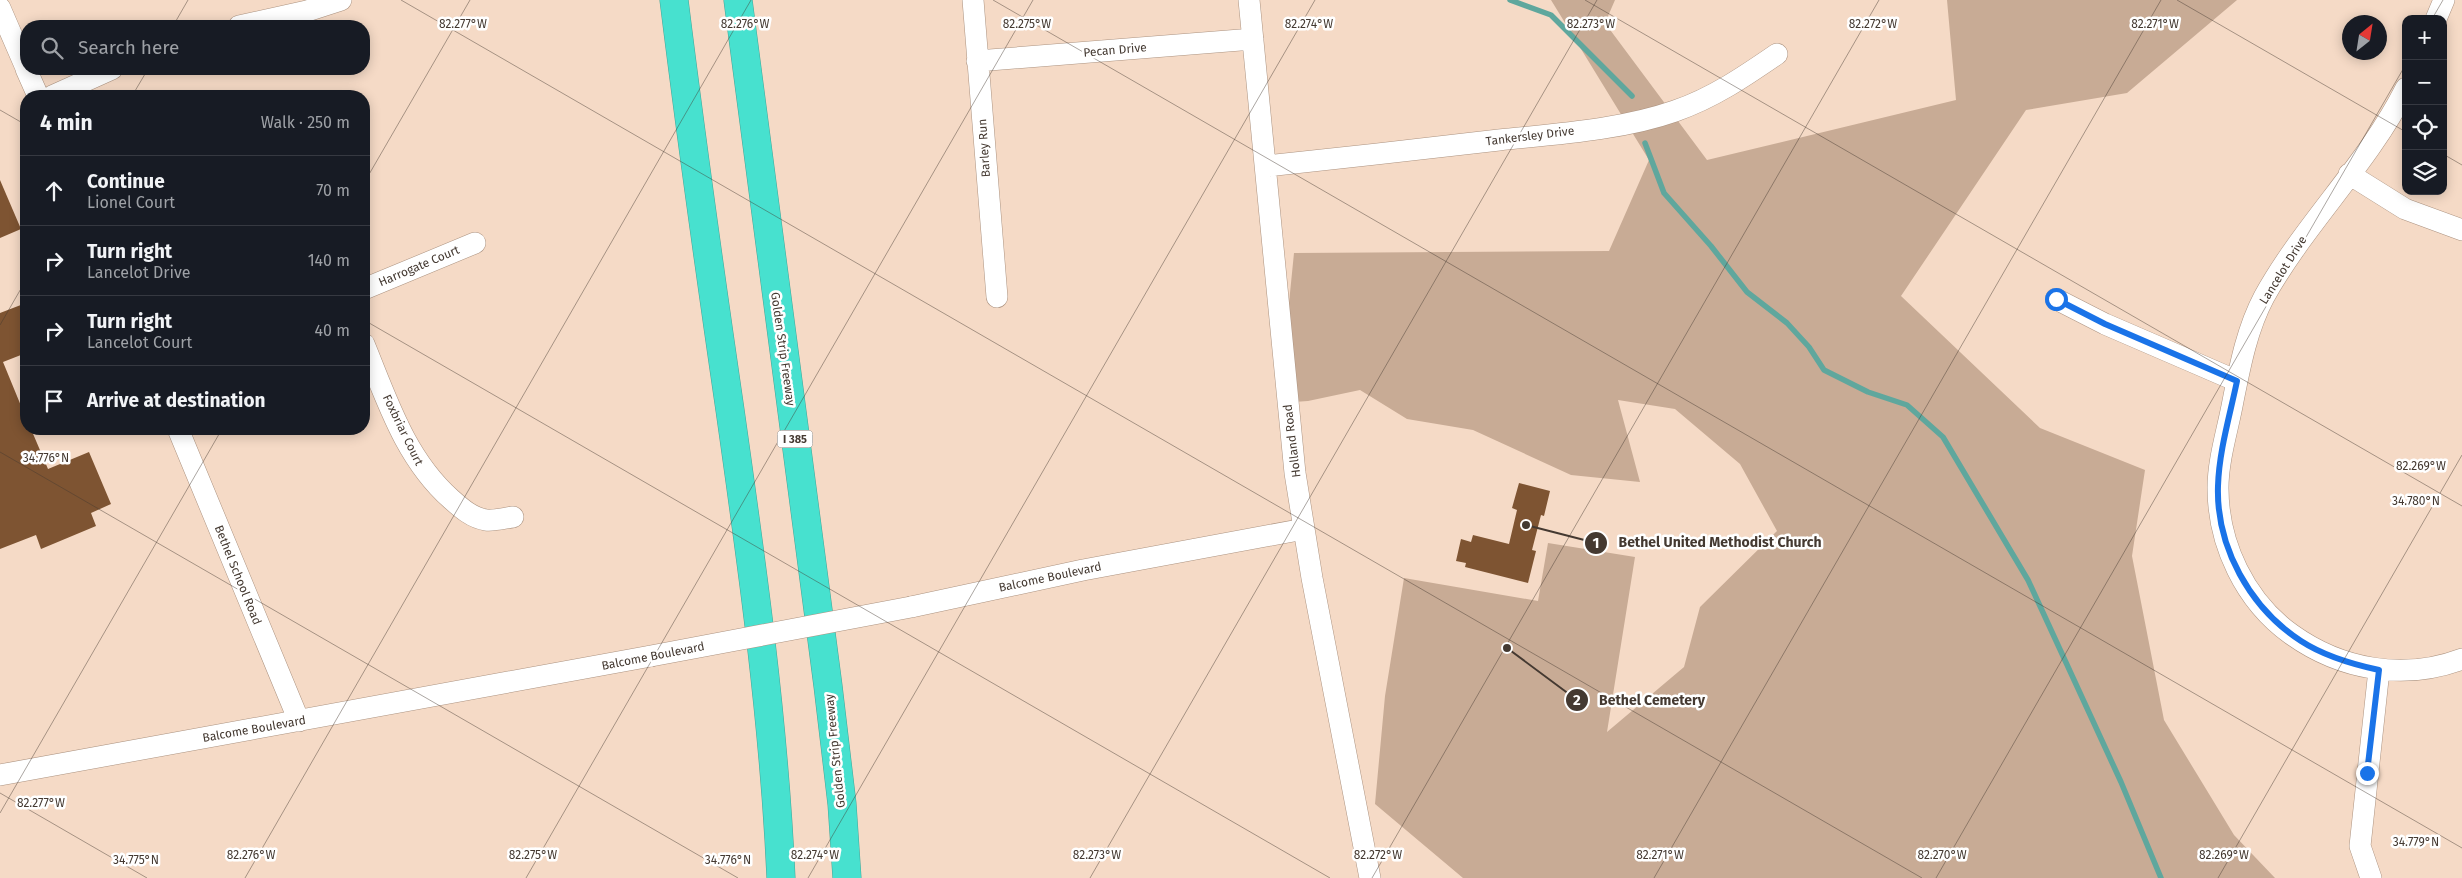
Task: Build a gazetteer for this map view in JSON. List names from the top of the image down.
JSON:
{
  "streets": {
    "highway": ["Golden Strip Freeway", "I 385"],
    "street": [
      "Pecan Drive",
      "Tankersley Drive",
      "Barley Run",
      "Harrogate Court",
      "Lancelot Drive",
      "Foxbriar Court",
      "Holland Road",
      "Bethel School Road",
      "Balcome Boulevard"
    ]
  },
  "crossings": [
    ["Pecan Drive", "Barley Run"],
    ["Pecan Drive", "Holland Road"],
    ["Tankersley Drive", "Holland Road"],
    ["Holland Road", "Balcome Boulevard"],
    ["Bethel School Road", "Balcome Boulevard"]
  ],
  "places": ["Bethel United Methodist Church", "Bethel Cemetery"],
  "north": "top right",
  "page": {
    "map_buttons": ["+", "−"],
    "search": "Search here",
    "heading": ["4 min", "Walk · 250 m"],
    "list": [
      ["Continue", "Lionel Court", "70 m"],
      ["Turn right", "Lancelot Drive", "140 m"],
      ["Turn right", "Lancelot Court", "40 m"],
      "Arrive at destination"
    ]
  },
  "coordinates": [
    "82.277°W",
    "82.276°W",
    "82.275°W",
    "82.274°W",
    "82.273°W",
    "82.272°W",
    "82.271°W",
    "34.776°N",
    "82.269°W",
    "34.780°N",
    "34.779°N",
    "82.270°W",
    "34.775°N"
  ]
}
